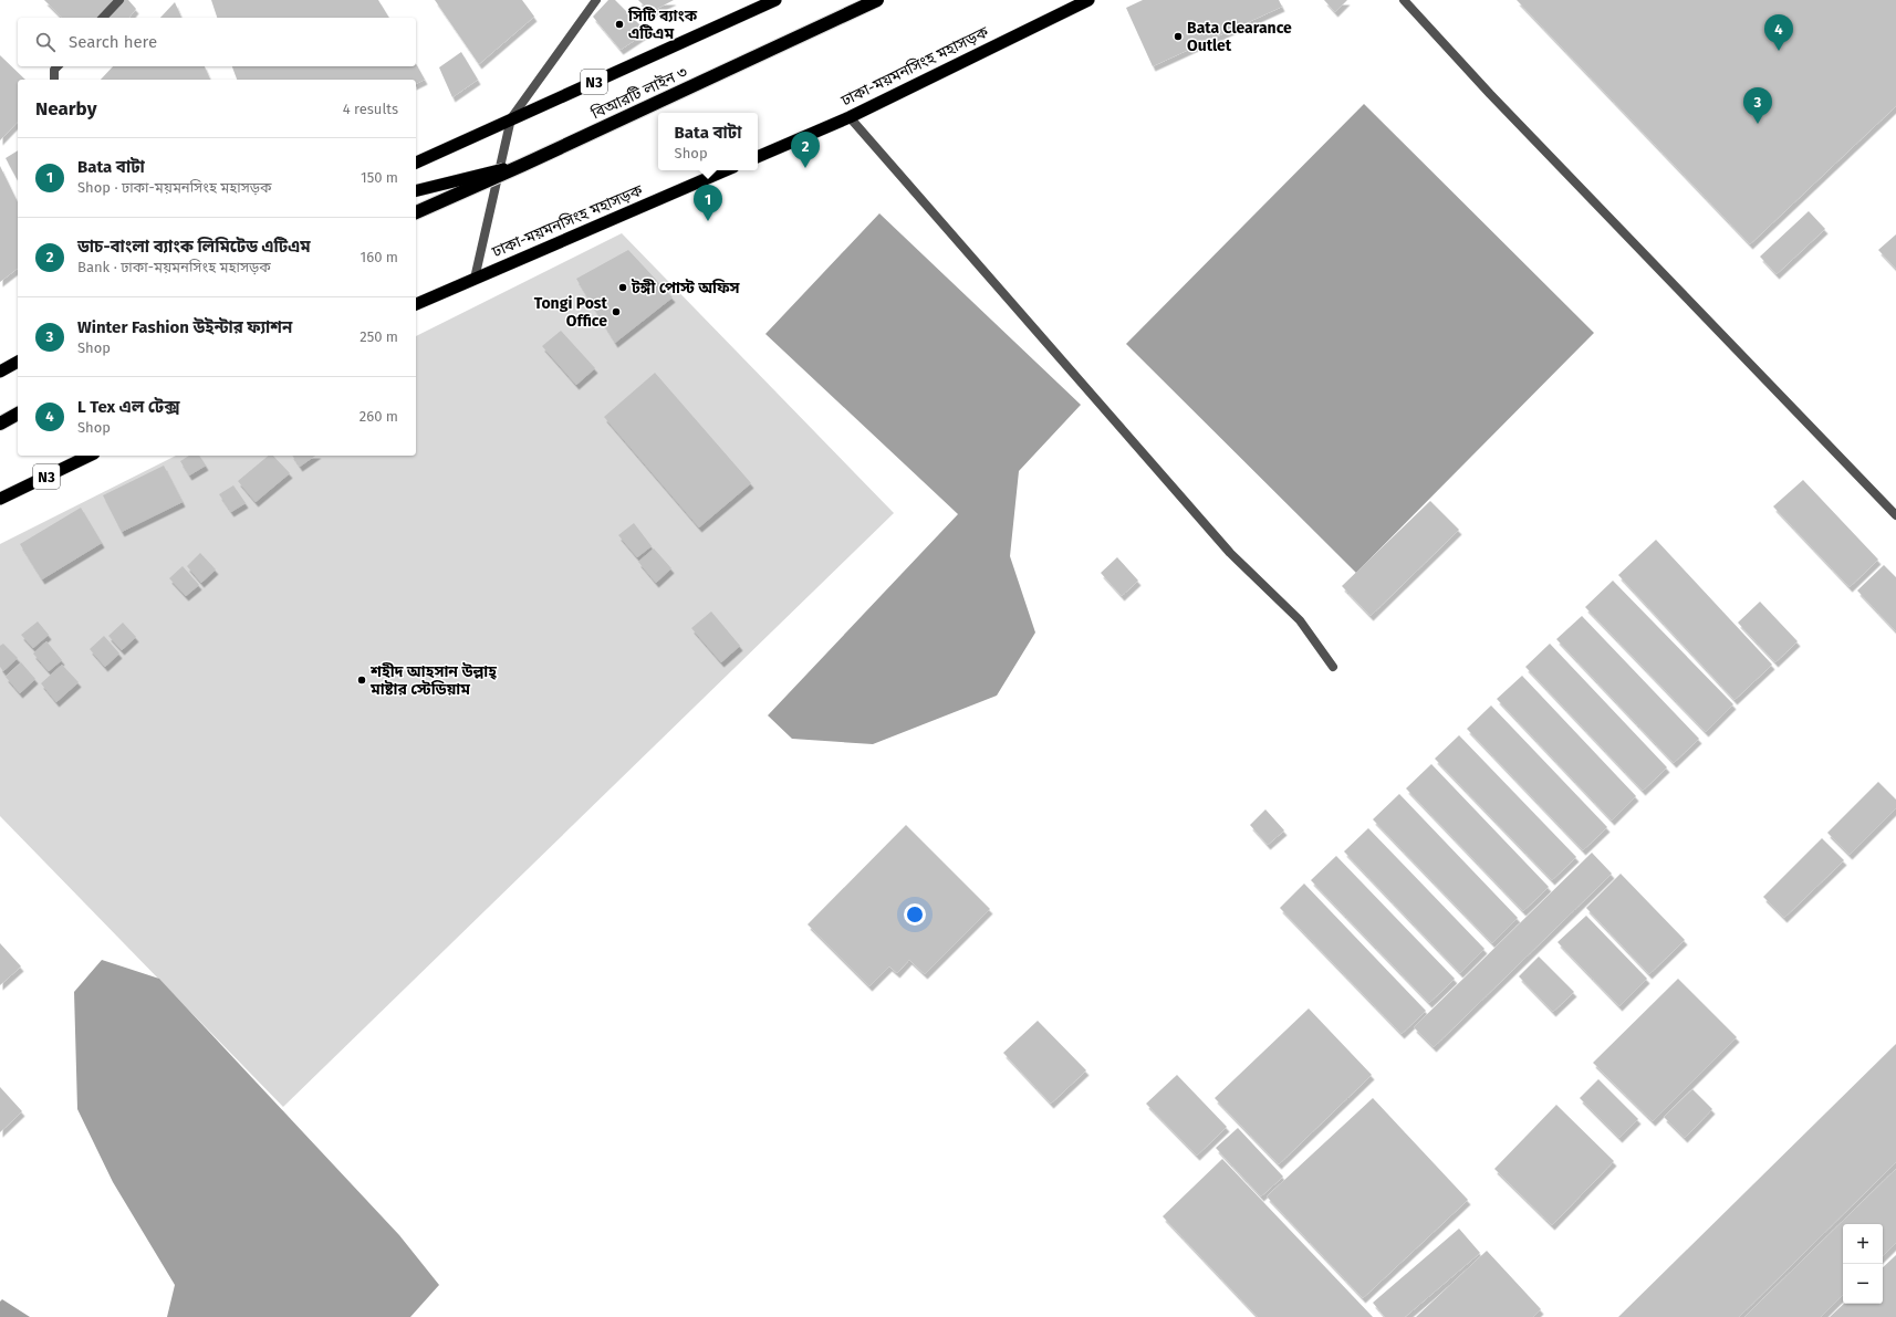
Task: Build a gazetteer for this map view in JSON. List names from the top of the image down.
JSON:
{
  "streets": {
    "highway": ["ঢাকা-ময়মনসিংহ মহাসড়ক", "N3", "বিআরটি লাইন ৩"]
  },
  "places": [
    "সিটি ব্যাংক এটিএম",
    "Bata Clearance Outlet",
    "টঙ্গী পোস্ট অফিস",
    "Tongi Post Office",
    "শহীদ আহসান উল্লাহ্‌ মাষ্টার স্টেডিয়াম"
  ],
  "page": {
    "pins": [
      "4",
      "3",
      "2",
      "1"
    ],
    "search": "Search here",
    "heading": ["Nearby", "4 results"],
    "popup": ["Bata বাটা", "Shop"],
    "list": [
      {
        "mark": "1",
        "name": "Bata বাটা",
        "note": "Shop · ঢাকা-ময়মনসিংহ মহাসড়ক",
        "value": "150 m"
      },
      {
        "mark": "2",
        "name": "ডাচ-বাংলা ব্যাংক লিমিটেড এটিএম",
        "note": "Bank · ঢাকা-ময়মনসিংহ মহাসড়ক",
        "value": "160 m"
      },
      {
        "mark": "3",
        "name": "Winter Fashion উইন্টার ফ্যাশন",
        "note": "Shop",
        "value": "250 m"
      },
      {
        "mark": "4",
        "name": "L Tex এল টেক্স",
        "note": "Shop",
        "value": "260 m"
      }
    ],
    "map_buttons": ["+", "−"]
  }
}
